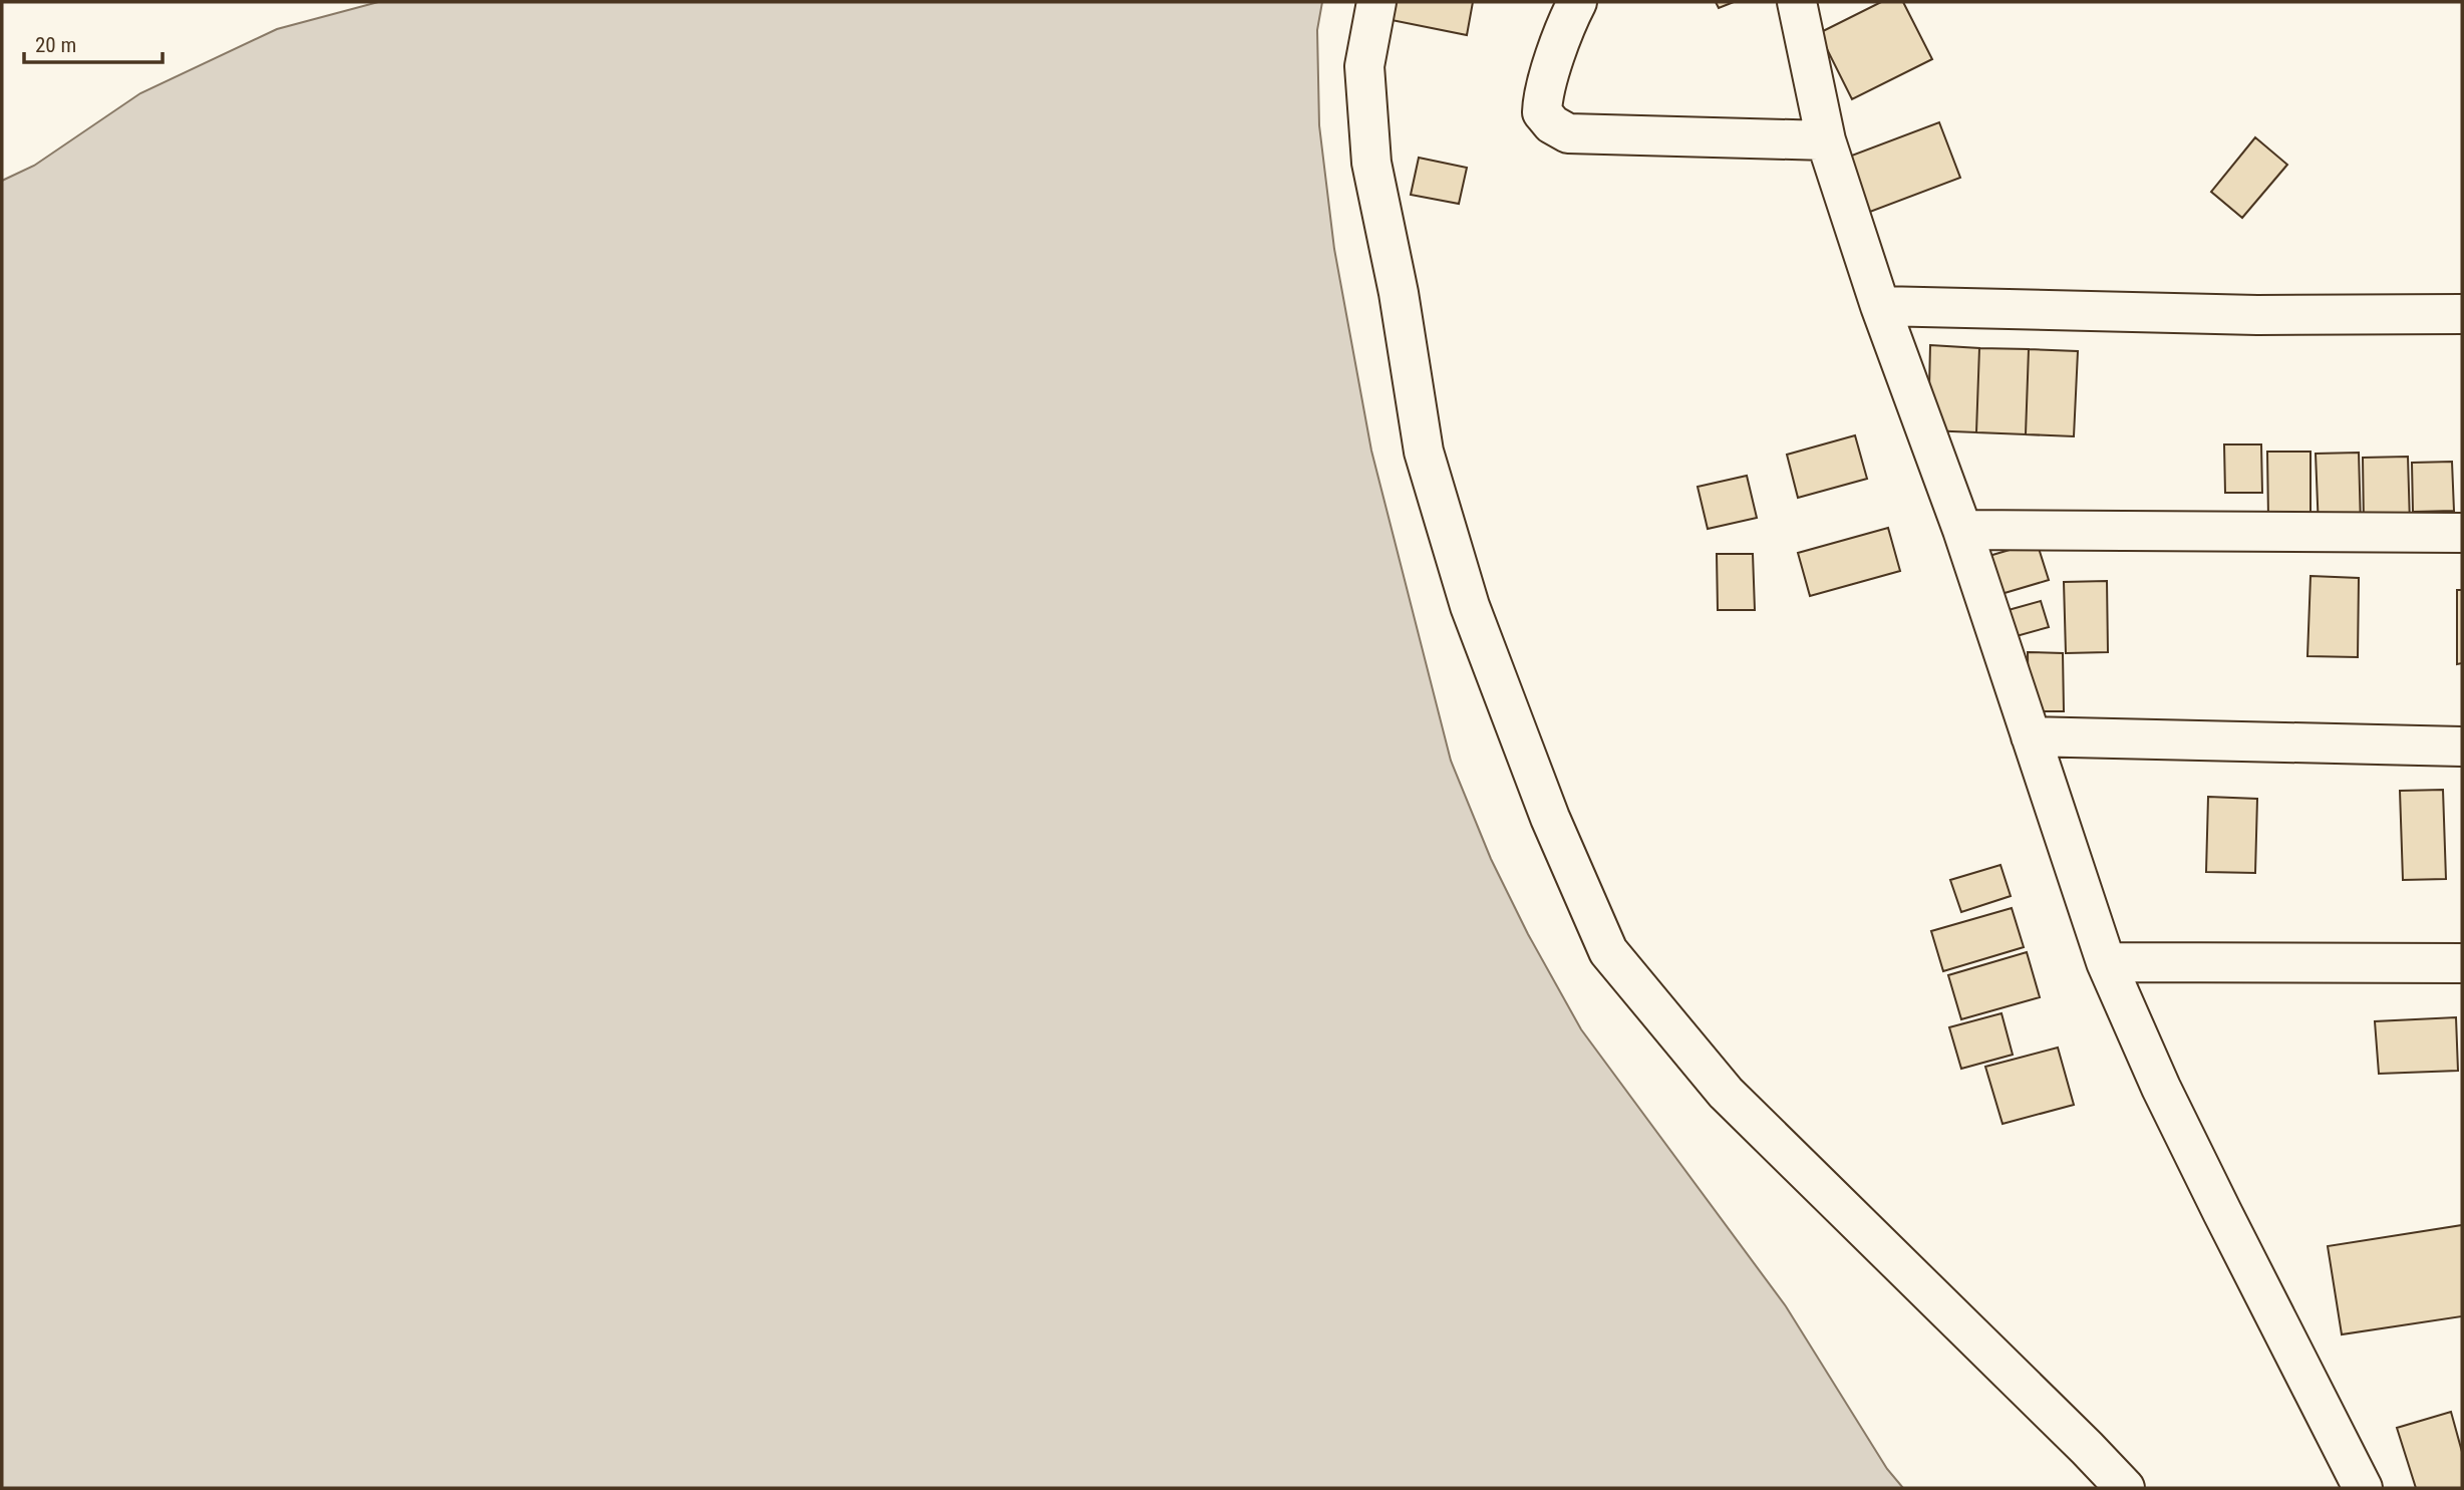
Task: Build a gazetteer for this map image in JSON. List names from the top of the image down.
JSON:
{
  "scale_bar": "20 m"
}
